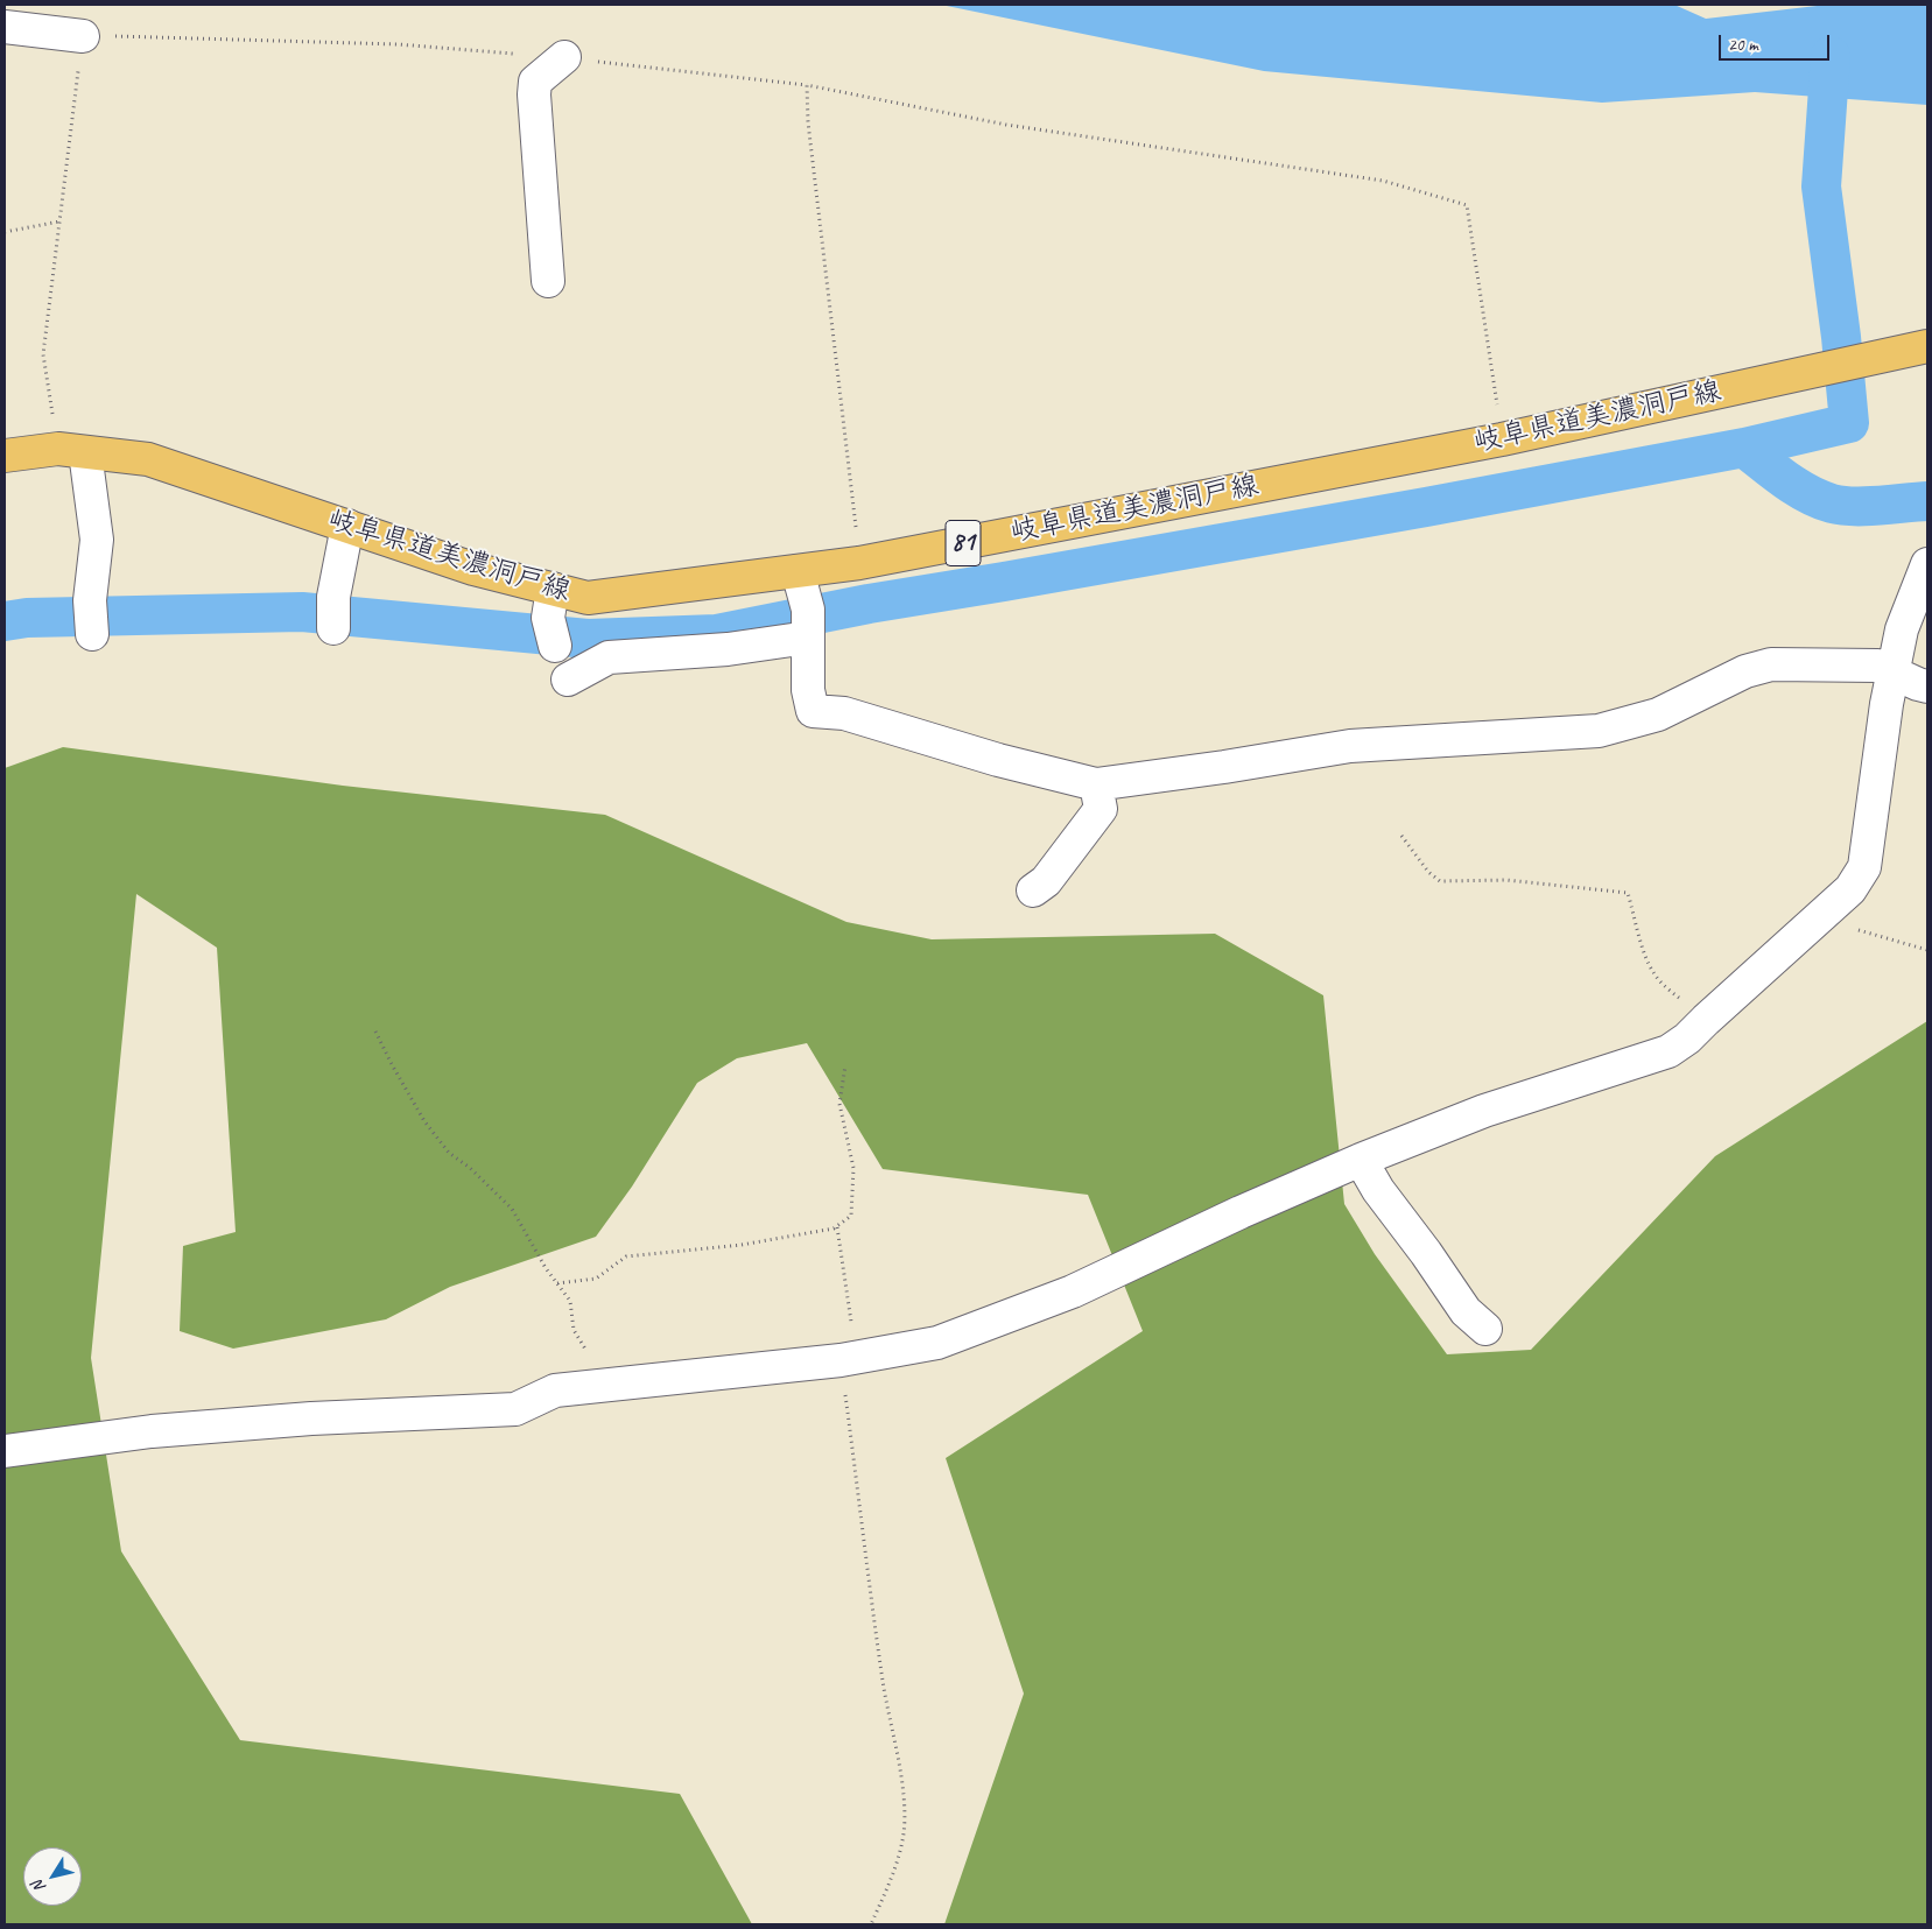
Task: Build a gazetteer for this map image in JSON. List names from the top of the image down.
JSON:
{
  "streets": {
    "main road": ["岐阜県道美濃洞戸線", "81"]
  },
  "scale_bar": "20 m",
  "north": "bottom left"
}
